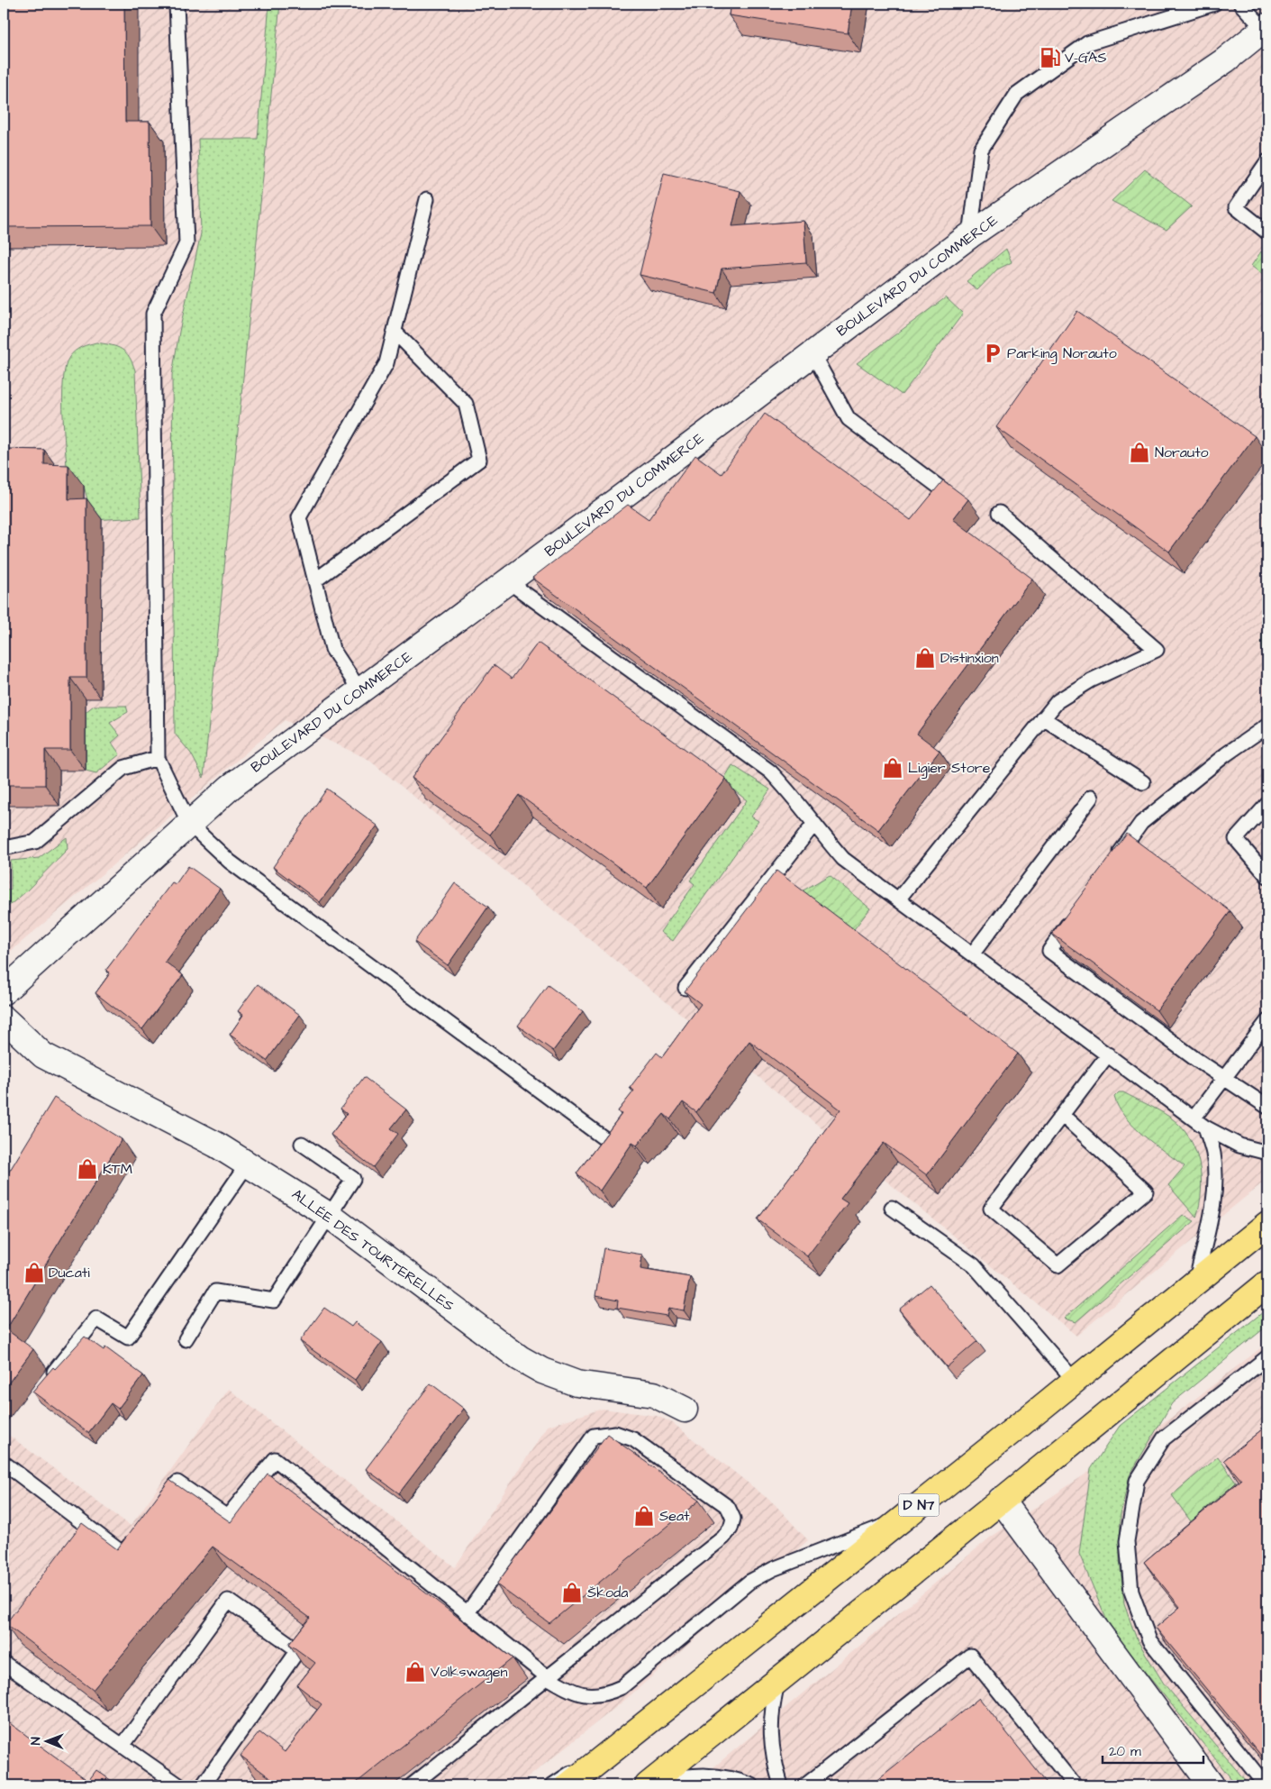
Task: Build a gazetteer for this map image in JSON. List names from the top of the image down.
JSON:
{
  "streets": {
    "main road": ["D N7"],
    "street": ["BOULEVARD DU COMMERCE", "ALLÉE DES TOURTERELLES"]
  },
  "places": {
    "fuel station": ["V-GAS"],
    "parking": ["Parking Norauto"],
    "shop": [
      "Norauto",
      "Distinxion",
      "Ligier Store",
      "KTM",
      "Ducati",
      "Seat",
      "Škoda",
      "Volkswagen"
    ]
  },
  "scale_bar": "20 m",
  "north": "left"
}
